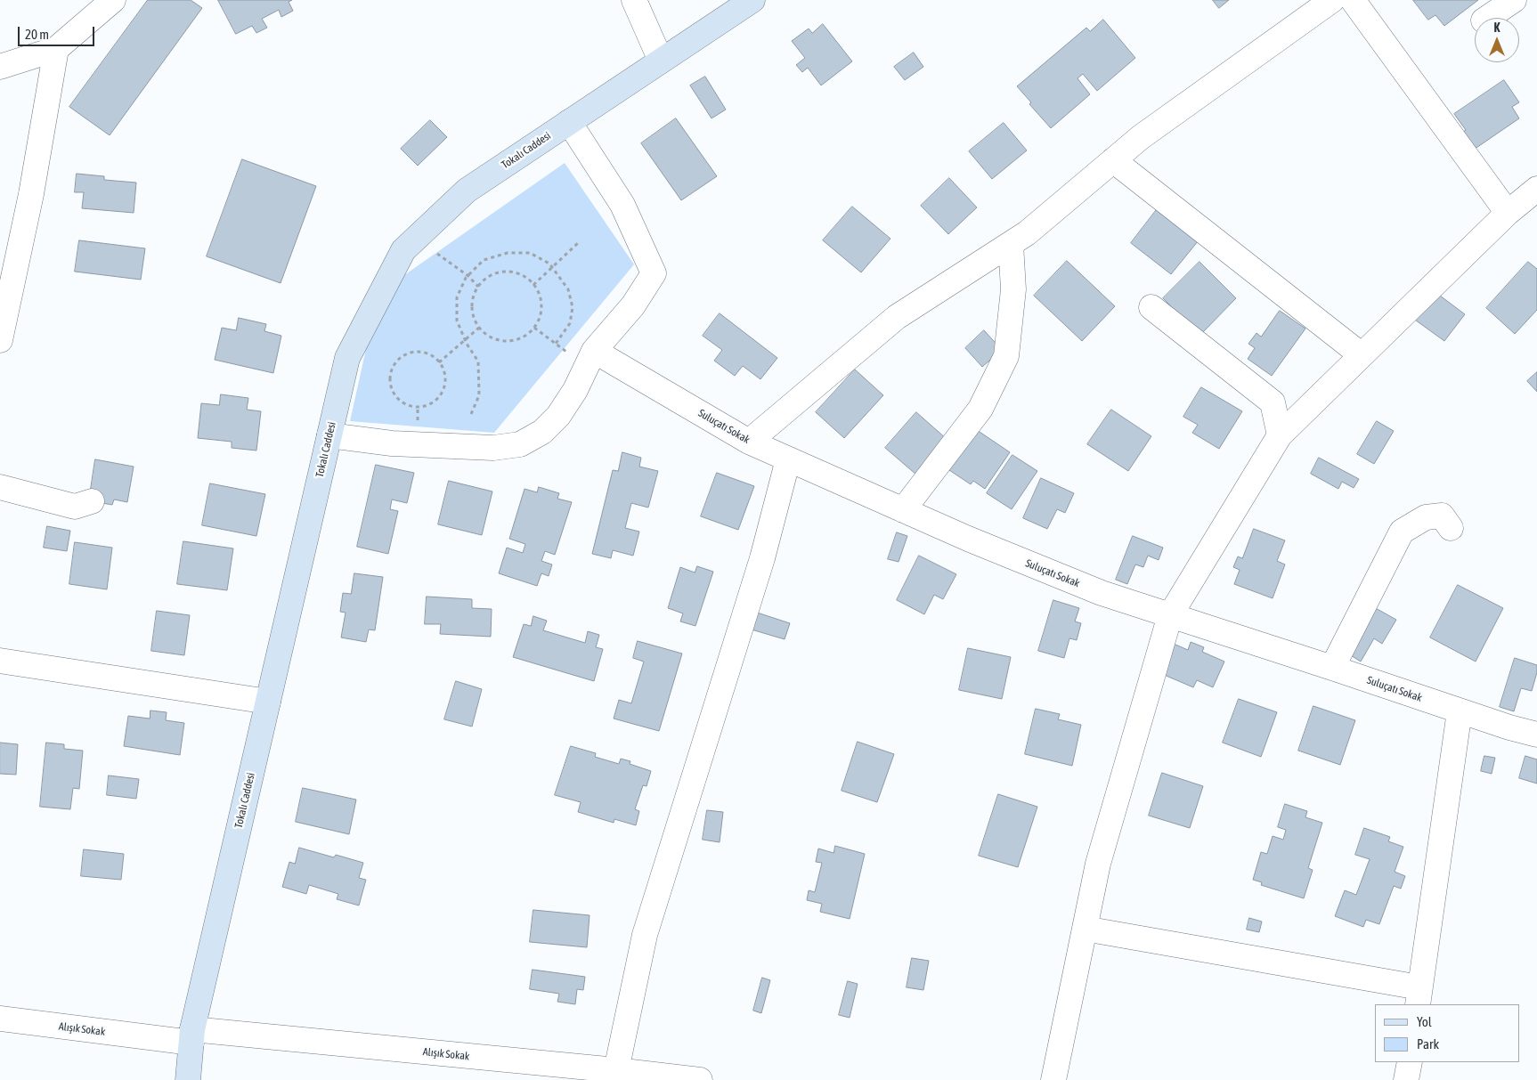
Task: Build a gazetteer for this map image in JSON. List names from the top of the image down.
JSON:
{
  "streets": {
    "street": ["Tokalı Caddesi", "Suluçatı Sokak", "Alışık Sokak"]
  },
  "crossings": [
    ["Tokalı Caddesi", "Alışık Sokak"]
  ],
  "legend": ["Yol", "Park"],
  "scale_bar": "20 m",
  "north": "top"
}
